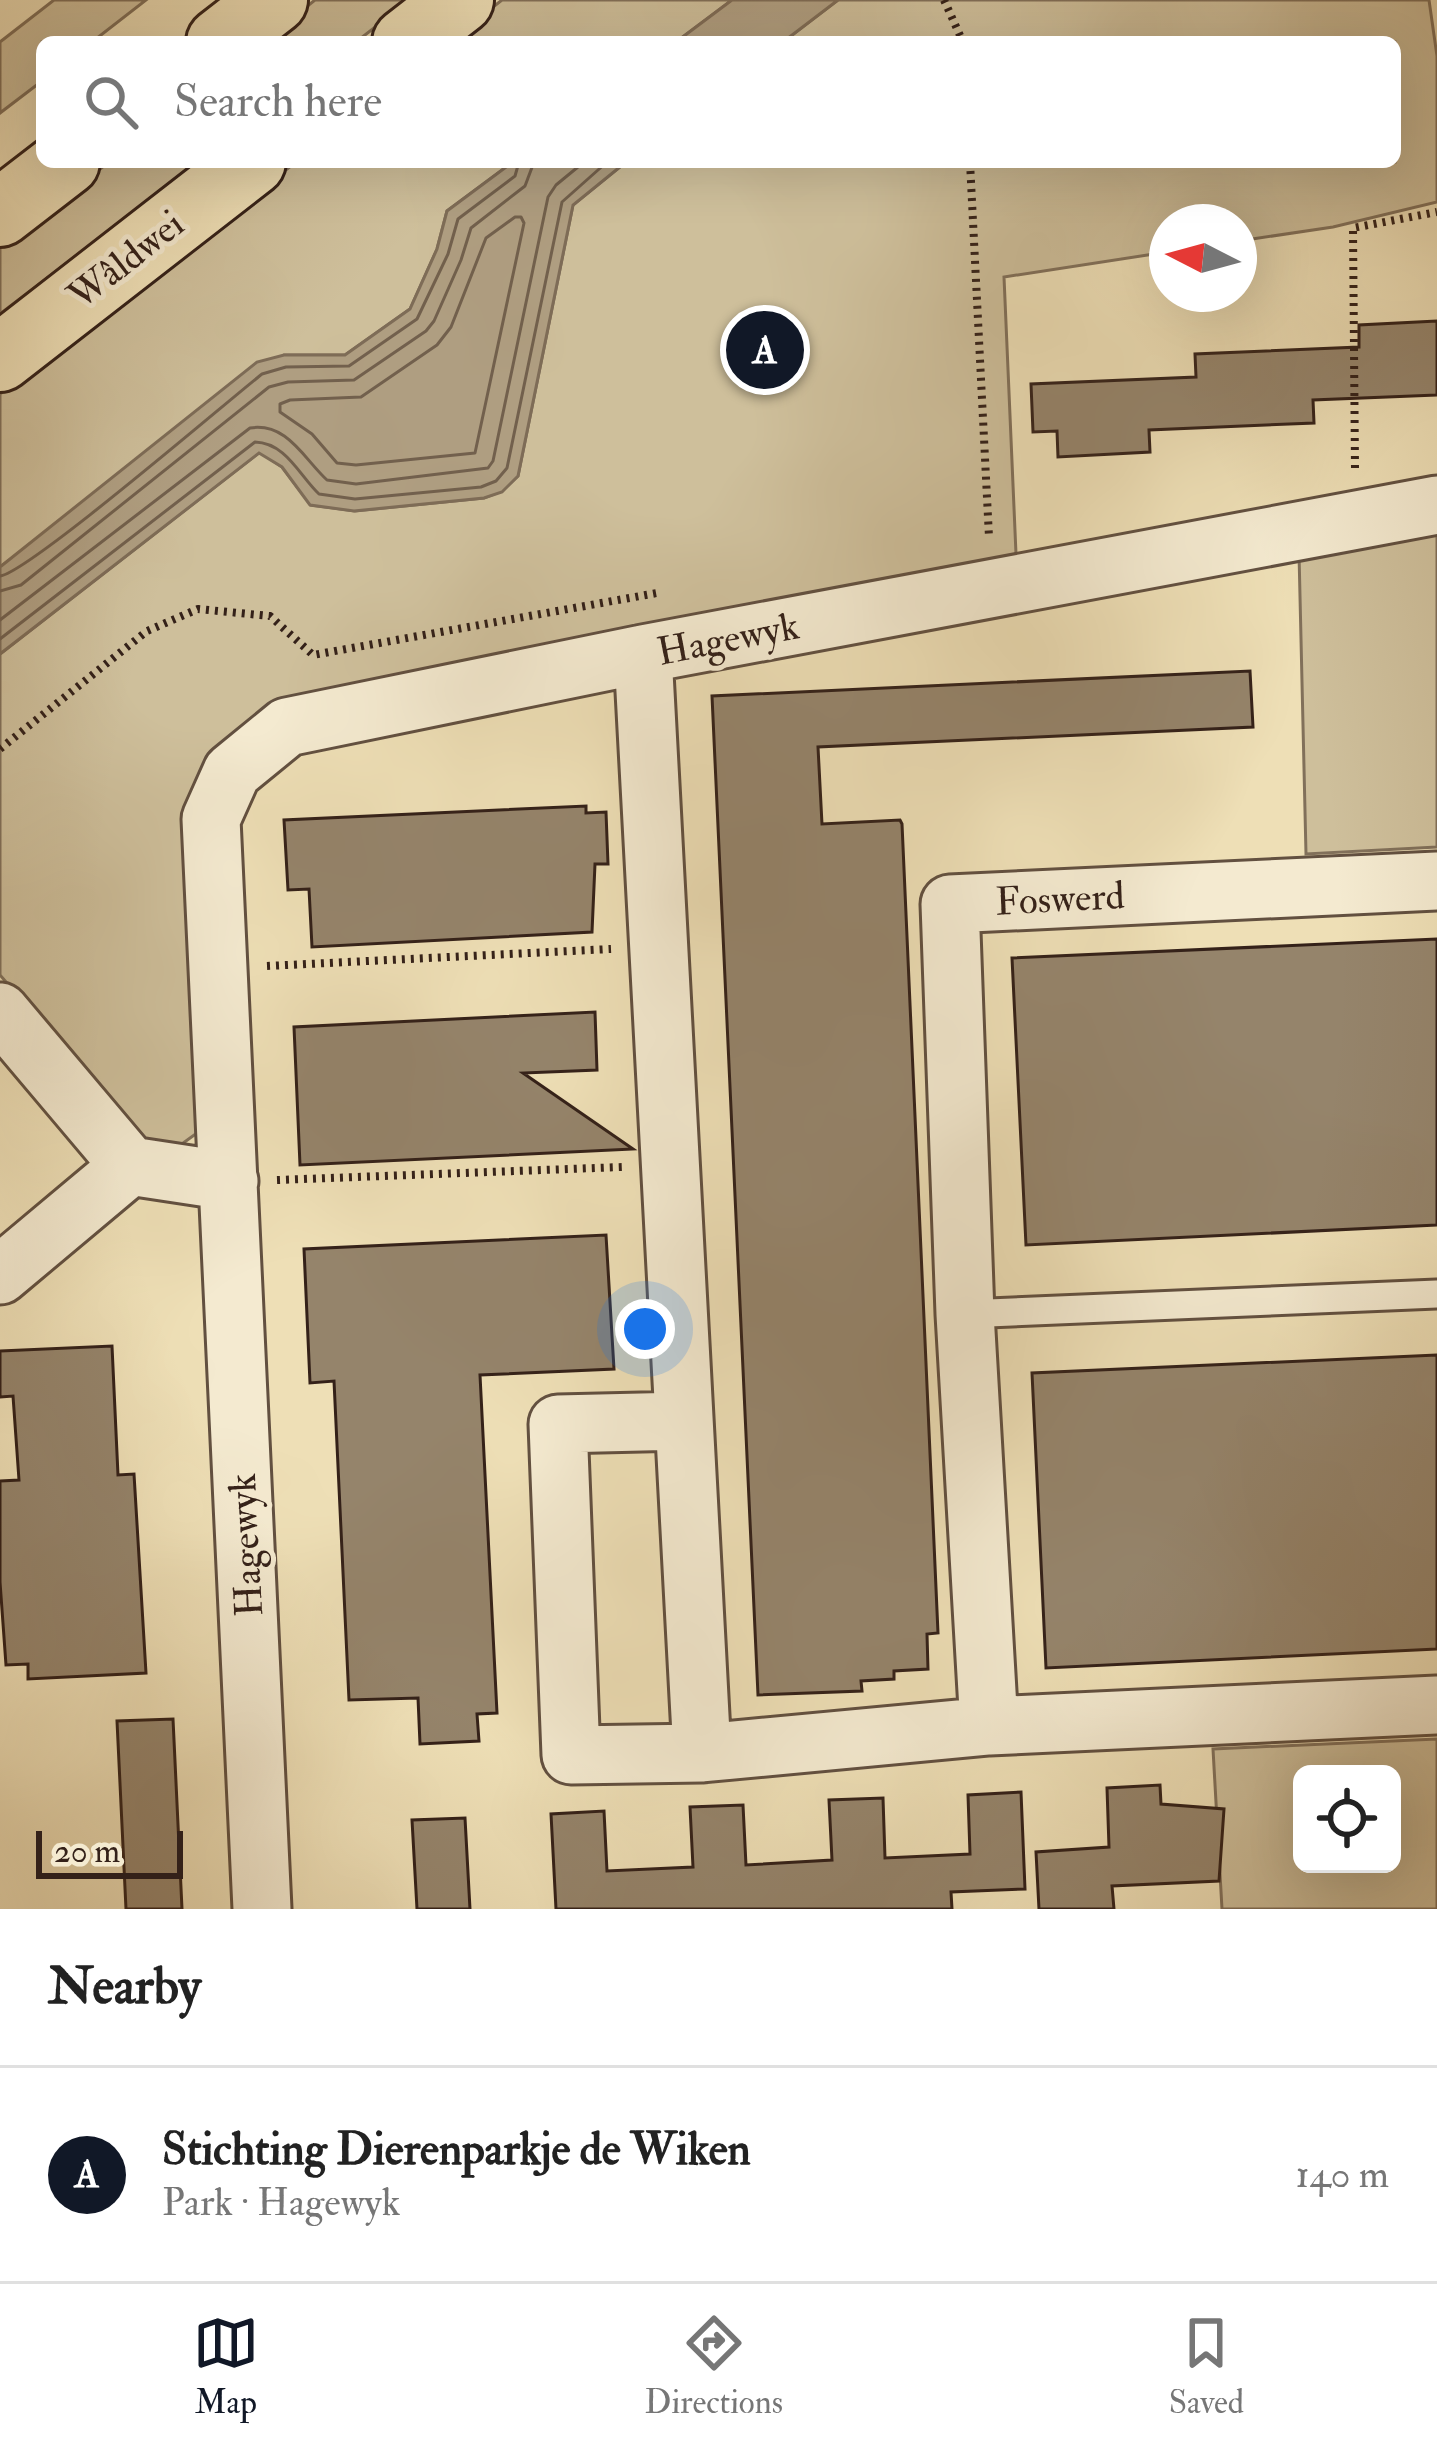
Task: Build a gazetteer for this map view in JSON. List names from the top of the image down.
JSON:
{
  "streets": {
    "highway": ["Wâldwei"],
    "street": ["Hagewyk", "Foswerd"]
  },
  "scale_bar": "20 m",
  "north": "left",
  "page": {
    "search": "Search here",
    "pins": "A",
    "scale": "20 m",
    "heading": "Nearby",
    "list": [
      {
        "mark": "A",
        "name": "Stichting Dierenparkje de Wiken",
        "note": "Park · Hagewyk",
        "value": "140 m"
      }
    ],
    "nav": ["Map", "Directions", "Saved"]
  }
}
